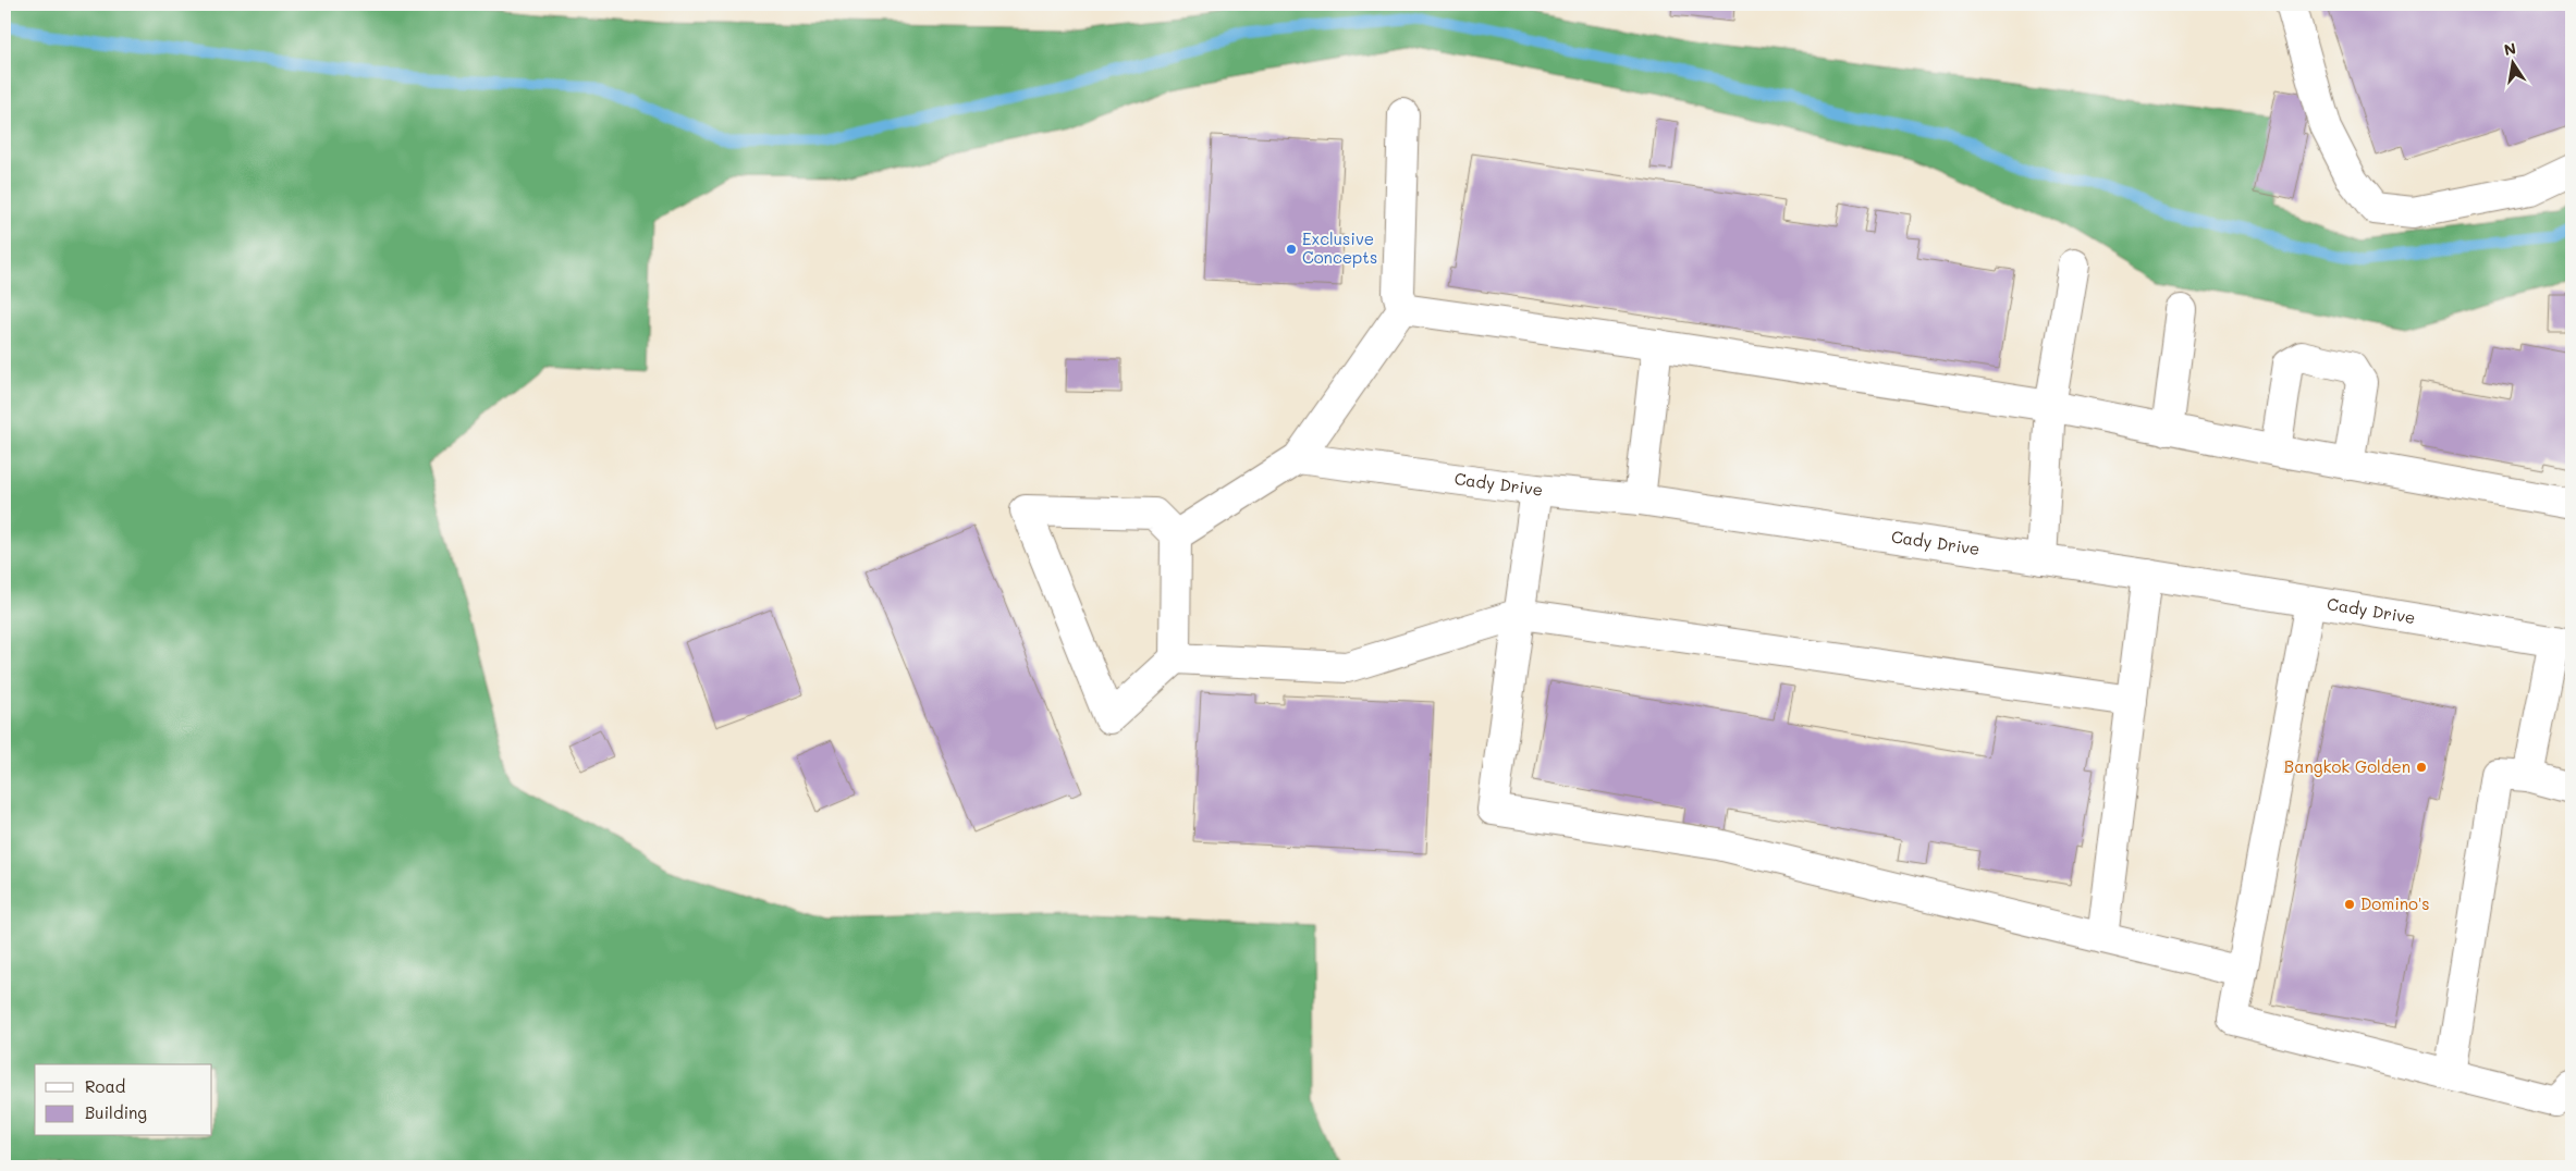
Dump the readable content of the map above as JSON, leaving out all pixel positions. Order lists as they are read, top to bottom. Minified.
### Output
{"streets":{"street":["Cady Drive"]},"places":["Exclusive Concepts","Bangkok Golden","Domino's"],"legend":["Road","Building"],"north":"top"}
